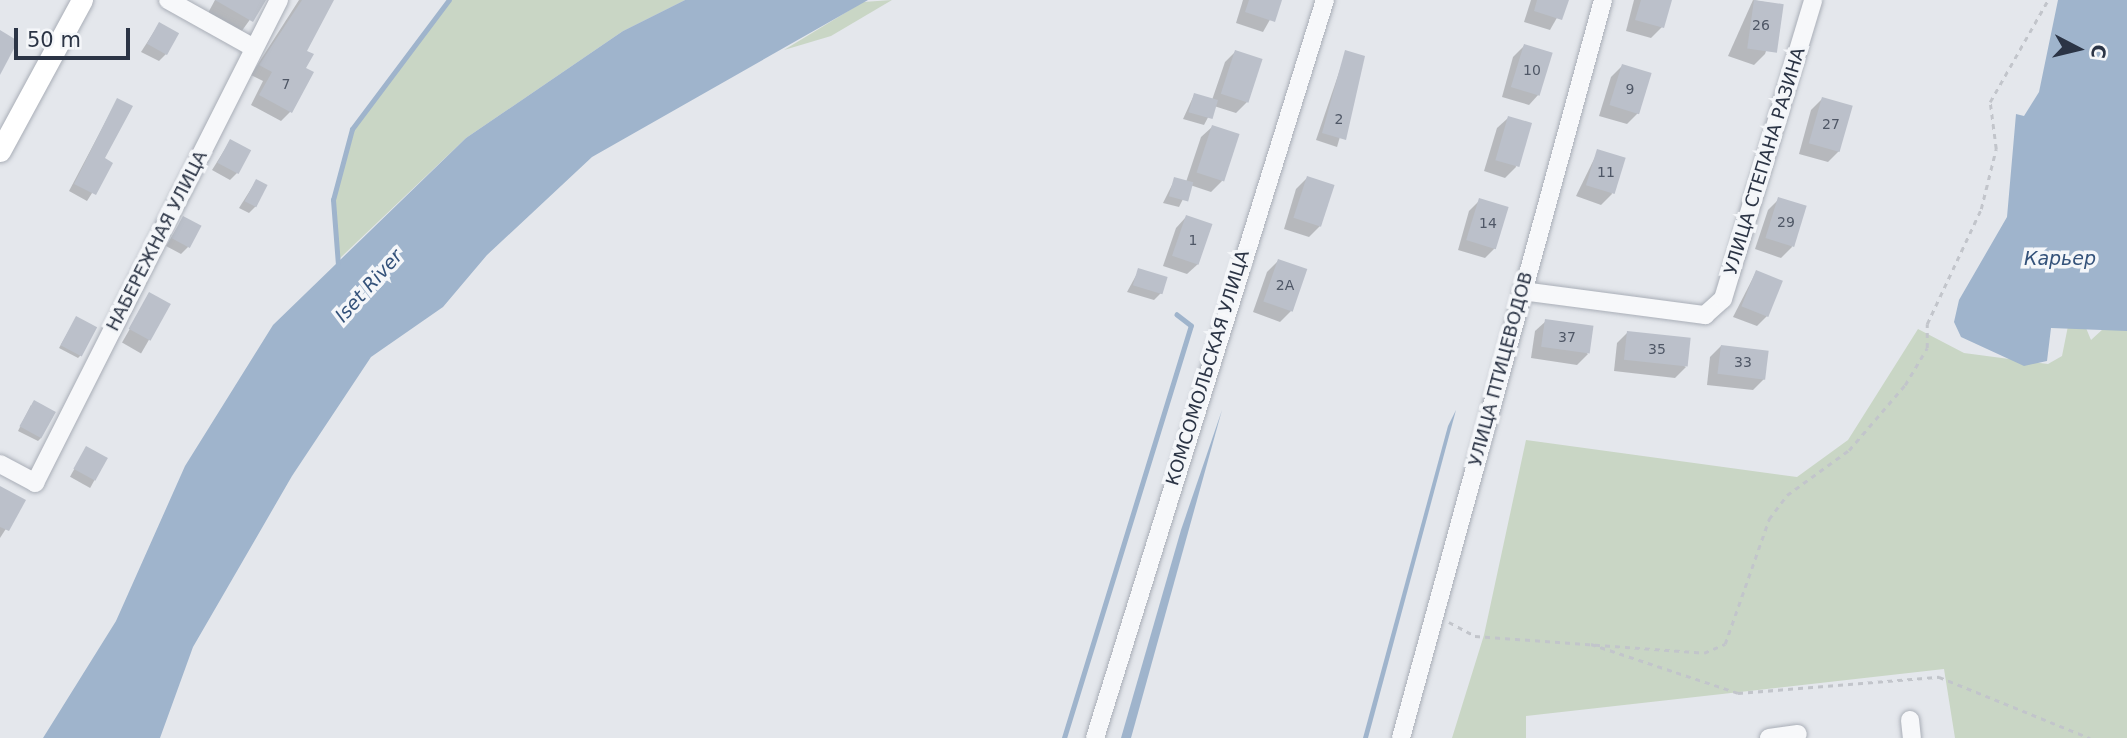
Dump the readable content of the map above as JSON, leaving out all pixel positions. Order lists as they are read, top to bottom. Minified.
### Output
{"streets":{"street":["УЛИЦА СТЕПАНА РАЗИНА","НАБЕРЕЖНАЯ УЛИЦА","КОМСОМОЛЬСКАЯ УЛИЦА","УЛИЦА ПТИЦЕВОДОВ"]},"crossings":[["УЛИЦА СТЕПАНА РАЗИНА","УЛИЦА ПТИЦЕВОДОВ"]],"water":["Карьер","Iset River"],"house_numbers":["26","10","7","9","2","27","11","29","14","1","2А","37","35","33"],"scale_bar":"50 m","north":"right"}
